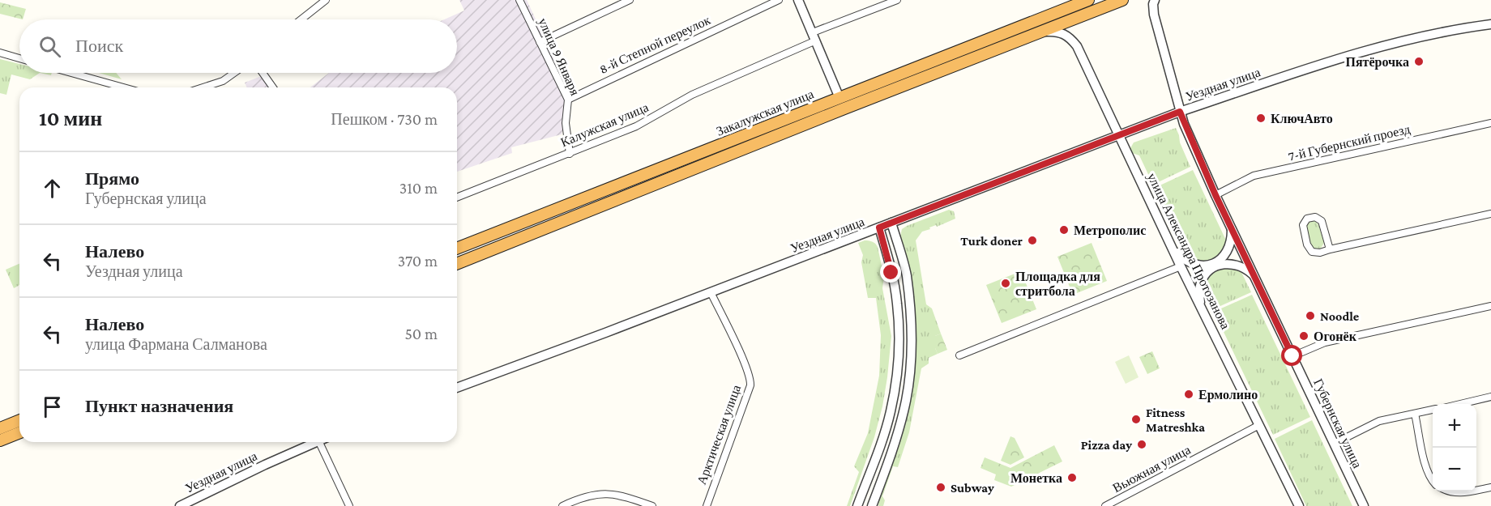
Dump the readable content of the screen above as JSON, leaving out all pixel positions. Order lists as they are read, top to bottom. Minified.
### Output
{"streets":{"highway":["Закалужская улица"],"street":["8-й Степной переулок","улица 9 Января","Уездная улица","Калужская улица","7-й Губернский проезд","улица Александра Протозанова","Губернская улица","Арктическая улица","Вьюжная улица"]},"crossings":[["8-й Степной переулок","улица 9 Января"],["улица 9 Января","Калужская улица"],["Уездная улица","улица Александра Протозанова"],["Уездная улица","Губернская улица"],["Уездная улица","Арктическая улица"],["7-й Губернский проезд","Губернская улица"],["улица Александра Протозанова","Вьюжная улица"]],"places":["Пятёрочка","КлючАвто","Метрополис","Turk doner","Площадка для стритбола","Noodle","Огонёк","Ермолино","Fitness Matreshka","Pizza day","Монетка","Subway"],"page":{"search":"Поиск","heading":["10 мин","Пешком · 730 m"],"list":[["Прямо","Губернская улица","310 m"],["Налево","Уездная улица","370 m"],["Налево","улица Фармана Салманова","50 m"],"Пункт назначения"],"map_buttons":["+","−"]}}
